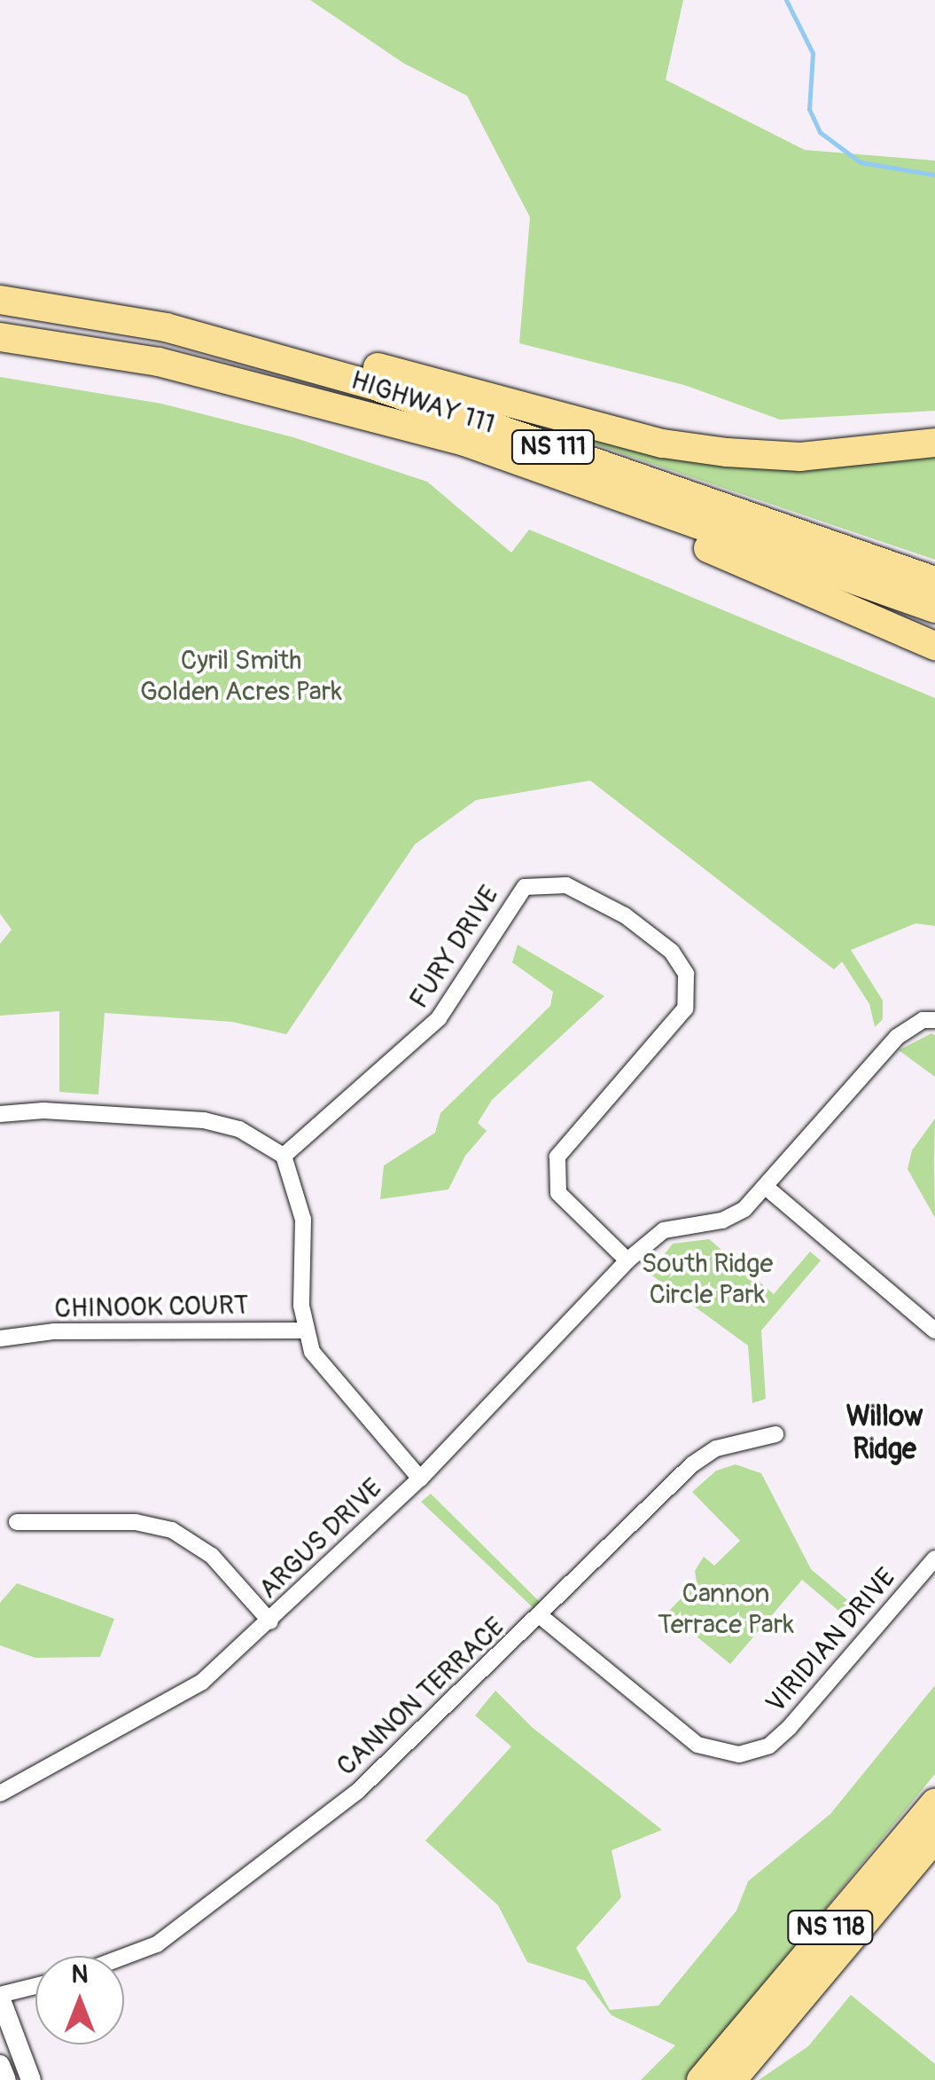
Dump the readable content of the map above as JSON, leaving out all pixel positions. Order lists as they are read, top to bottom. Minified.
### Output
{"streets":{"highway":["HIGHWAY 111","NS 111","NS 118"],"street":["FURY DRIVE","CHINOOK COURT","ARGUS DRIVE","VIRIDIAN DRIVE","CANNON TERRACE"]},"crossings":[["FURY DRIVE","ARGUS DRIVE"],["VIRIDIAN DRIVE","CANNON TERRACE"]],"districts":["Willow Ridge"],"parks":["Cyril Smith Golden Acres Park","South Ridge Circle Park","Cannon Terrace Park"],"north":"top"}
